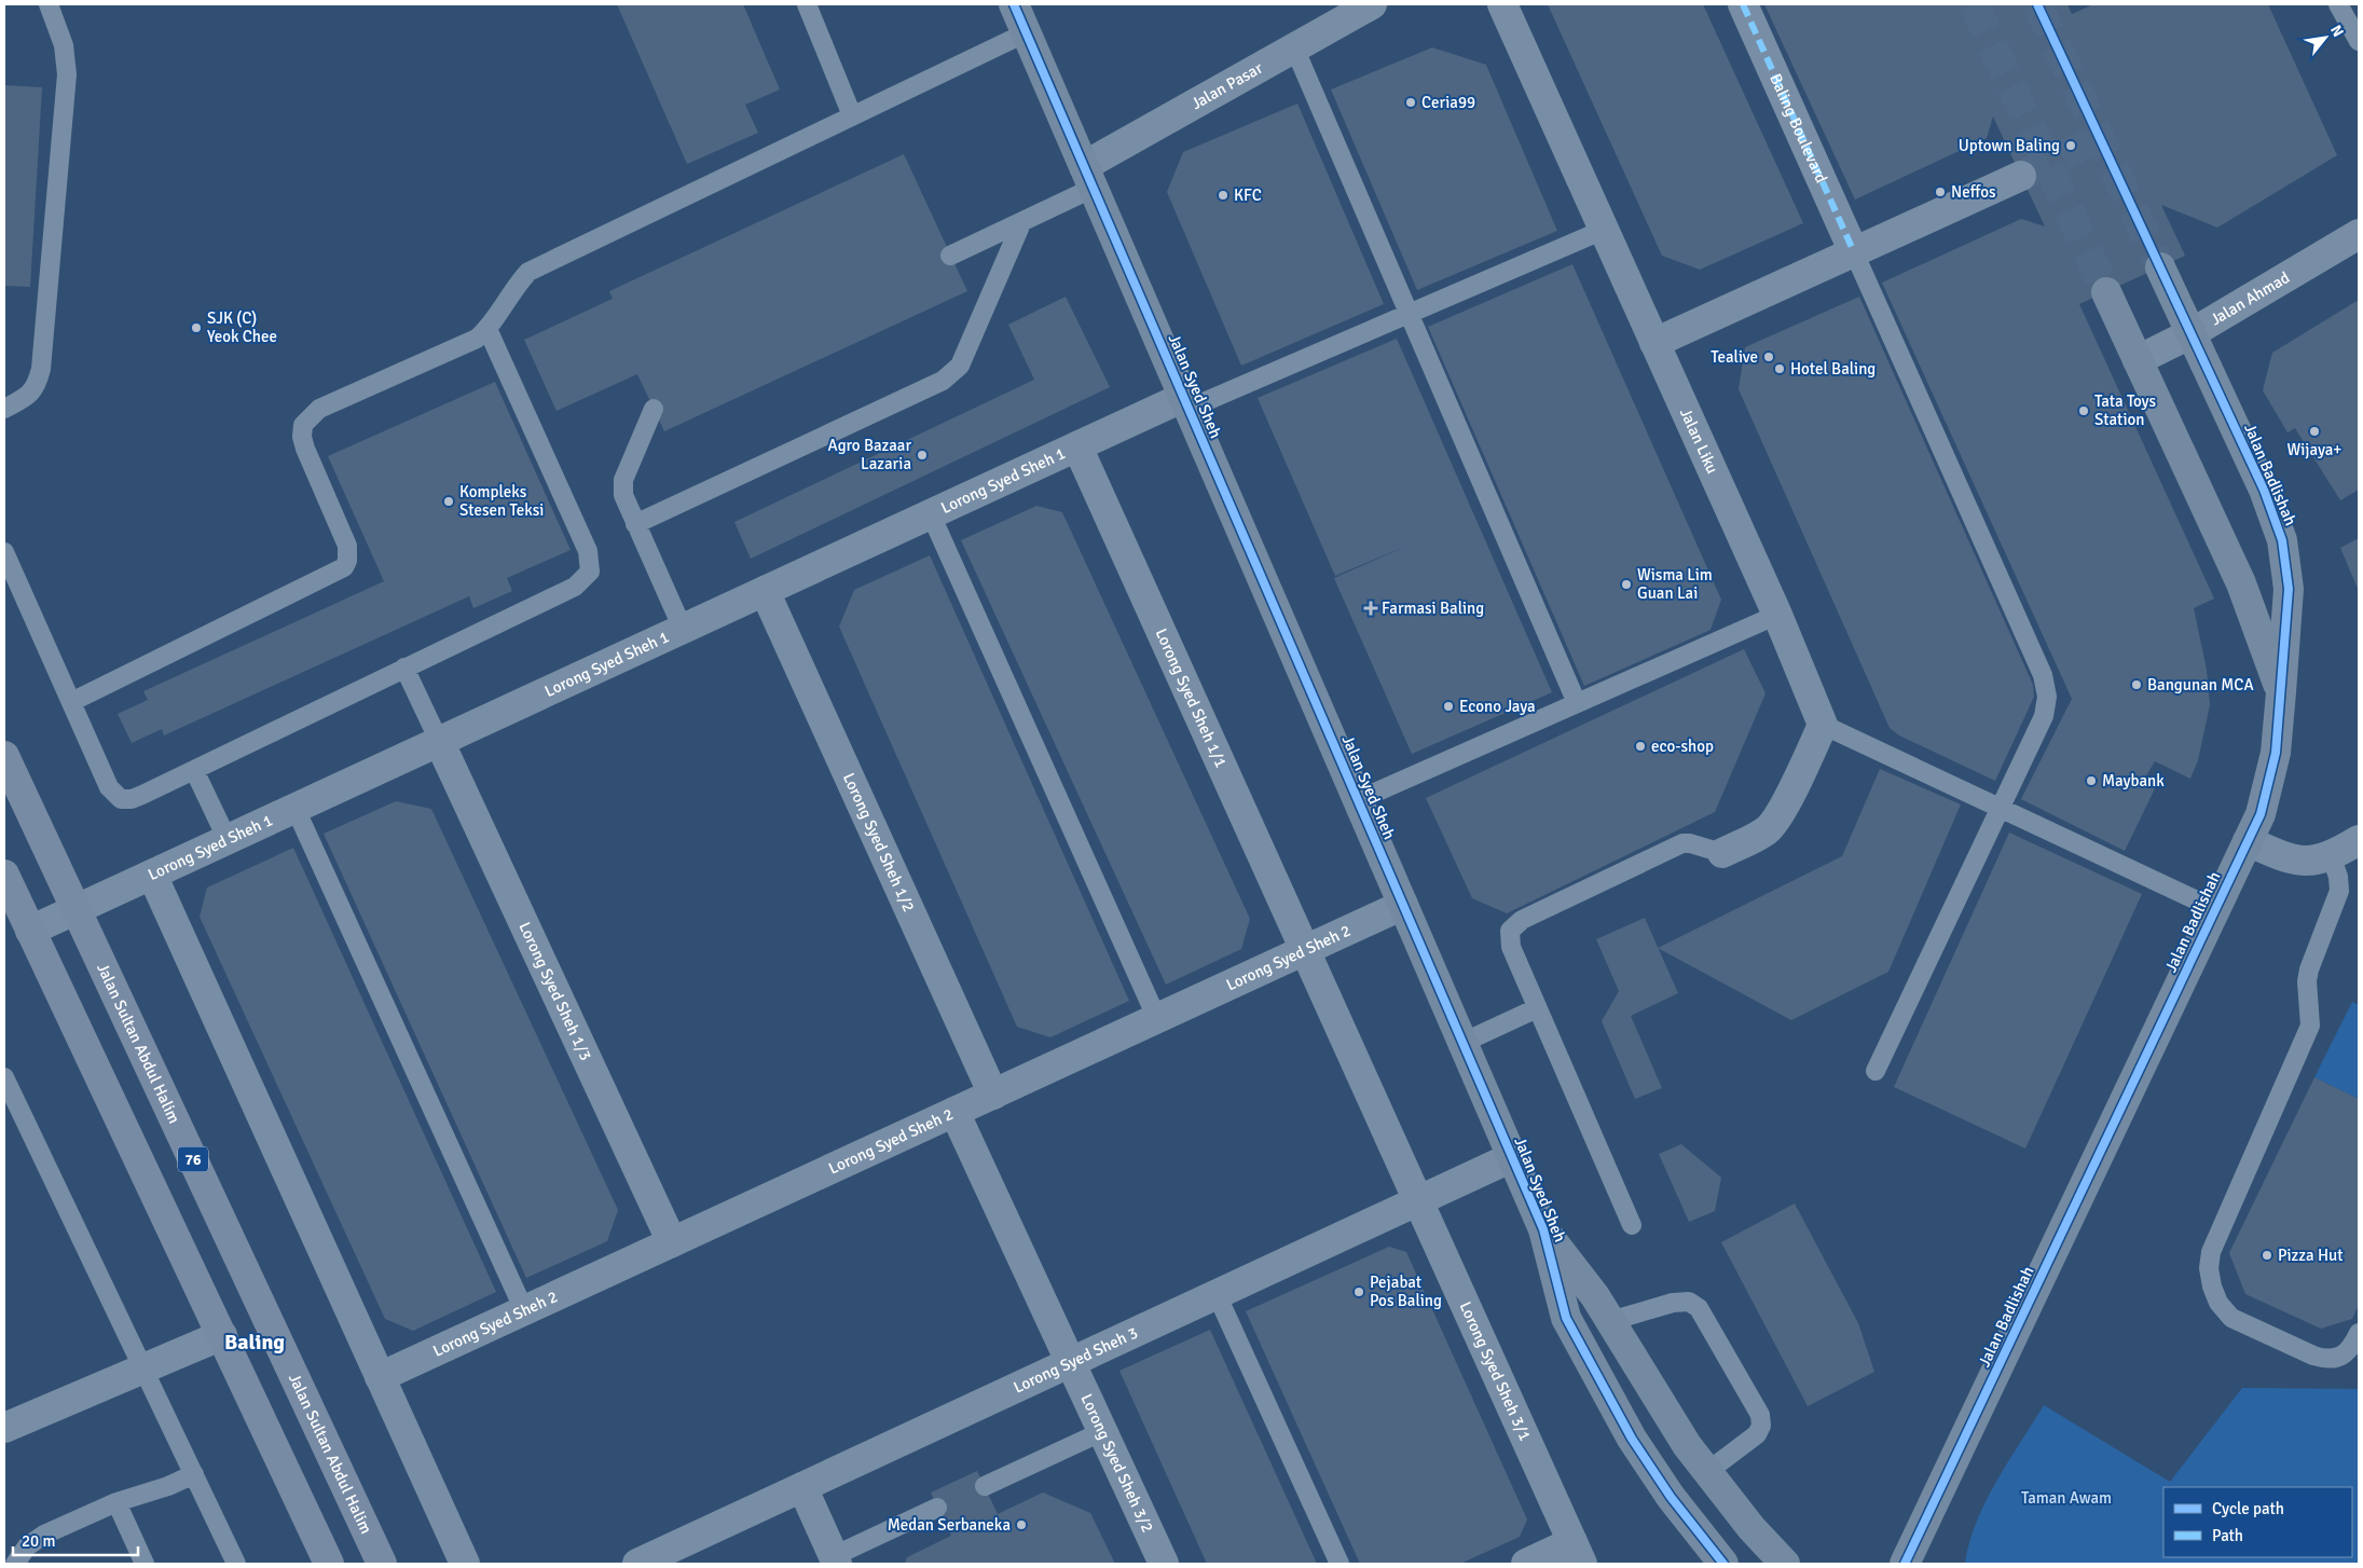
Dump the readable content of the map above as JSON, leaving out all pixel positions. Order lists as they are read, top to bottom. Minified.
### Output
{"streets":{"main road":["Jalan Sultan Abdul Halim","76"],"street":["Jalan Pasar","Baling Boulevard","Jalan Ahmad","Jalan Syed Sheh","Jalan Liku","Jalan Badlishah","Lorong Syed Sheh 1","Lorong Syed Sheh 1/1","Lorong Syed Sheh 1/2","Lorong Syed Sheh 2","Lorong Syed Sheh 1/3","Lorong Syed Sheh 3","Lorong Syed Sheh 3/1","Lorong Syed Sheh 3/2"]},"crossings":[["Jalan Pasar","Jalan Syed Sheh"],["Jalan Ahmad","Jalan Badlishah"],["Jalan Syed Sheh","Lorong Syed Sheh 1"],["Jalan Syed Sheh","Lorong Syed Sheh 2"],["Jalan Syed Sheh","Lorong Syed Sheh 3"],["Lorong Syed Sheh 1","Lorong Syed Sheh 1/1"],["Lorong Syed Sheh 1","Lorong Syed Sheh 1/2"],["Lorong Syed Sheh 1","Lorong Syed Sheh 1/3"],["Lorong Syed Sheh 1","Jalan Sultan Abdul Halim"],["Lorong Syed Sheh 1/1","Lorong Syed Sheh 2"],["Lorong Syed Sheh 1/1","Lorong Syed Sheh 3"],["Lorong Syed Sheh 1/1","Lorong Syed Sheh 3/1"],["Lorong Syed Sheh 1/2","Lorong Syed Sheh 2"],["Lorong Syed Sheh 2","Lorong Syed Sheh 1/3"],["Lorong Syed Sheh 2","Lorong Syed Sheh 3/2"],["Lorong Syed Sheh 3","Lorong Syed Sheh 3/1"],["Lorong Syed Sheh 3","Lorong Syed Sheh 3/2"]],"districts":["Baling"],"parks":["Taman Awam"],"places":{"other":["Ceria99","Uptown Baling","Neffos","KFC","SJK (C) Yeok Chee","Tealive","Hotel Baling","Tata Toys Station","Wijaya+","Agro Bazaar Lazaria","Kompleks Stesen Teksi","Wisma Lim Guan Lai","Bangunan MCA","Econo Jaya","eco-shop","Maybank","Pizza Hut","Pejabat Pos Baling","Medan Serbaneka"],"health":["Farmasi Baling"]},"legend":["Cycle path","Path"],"scale_bar":"20 m","north":"top right"}
